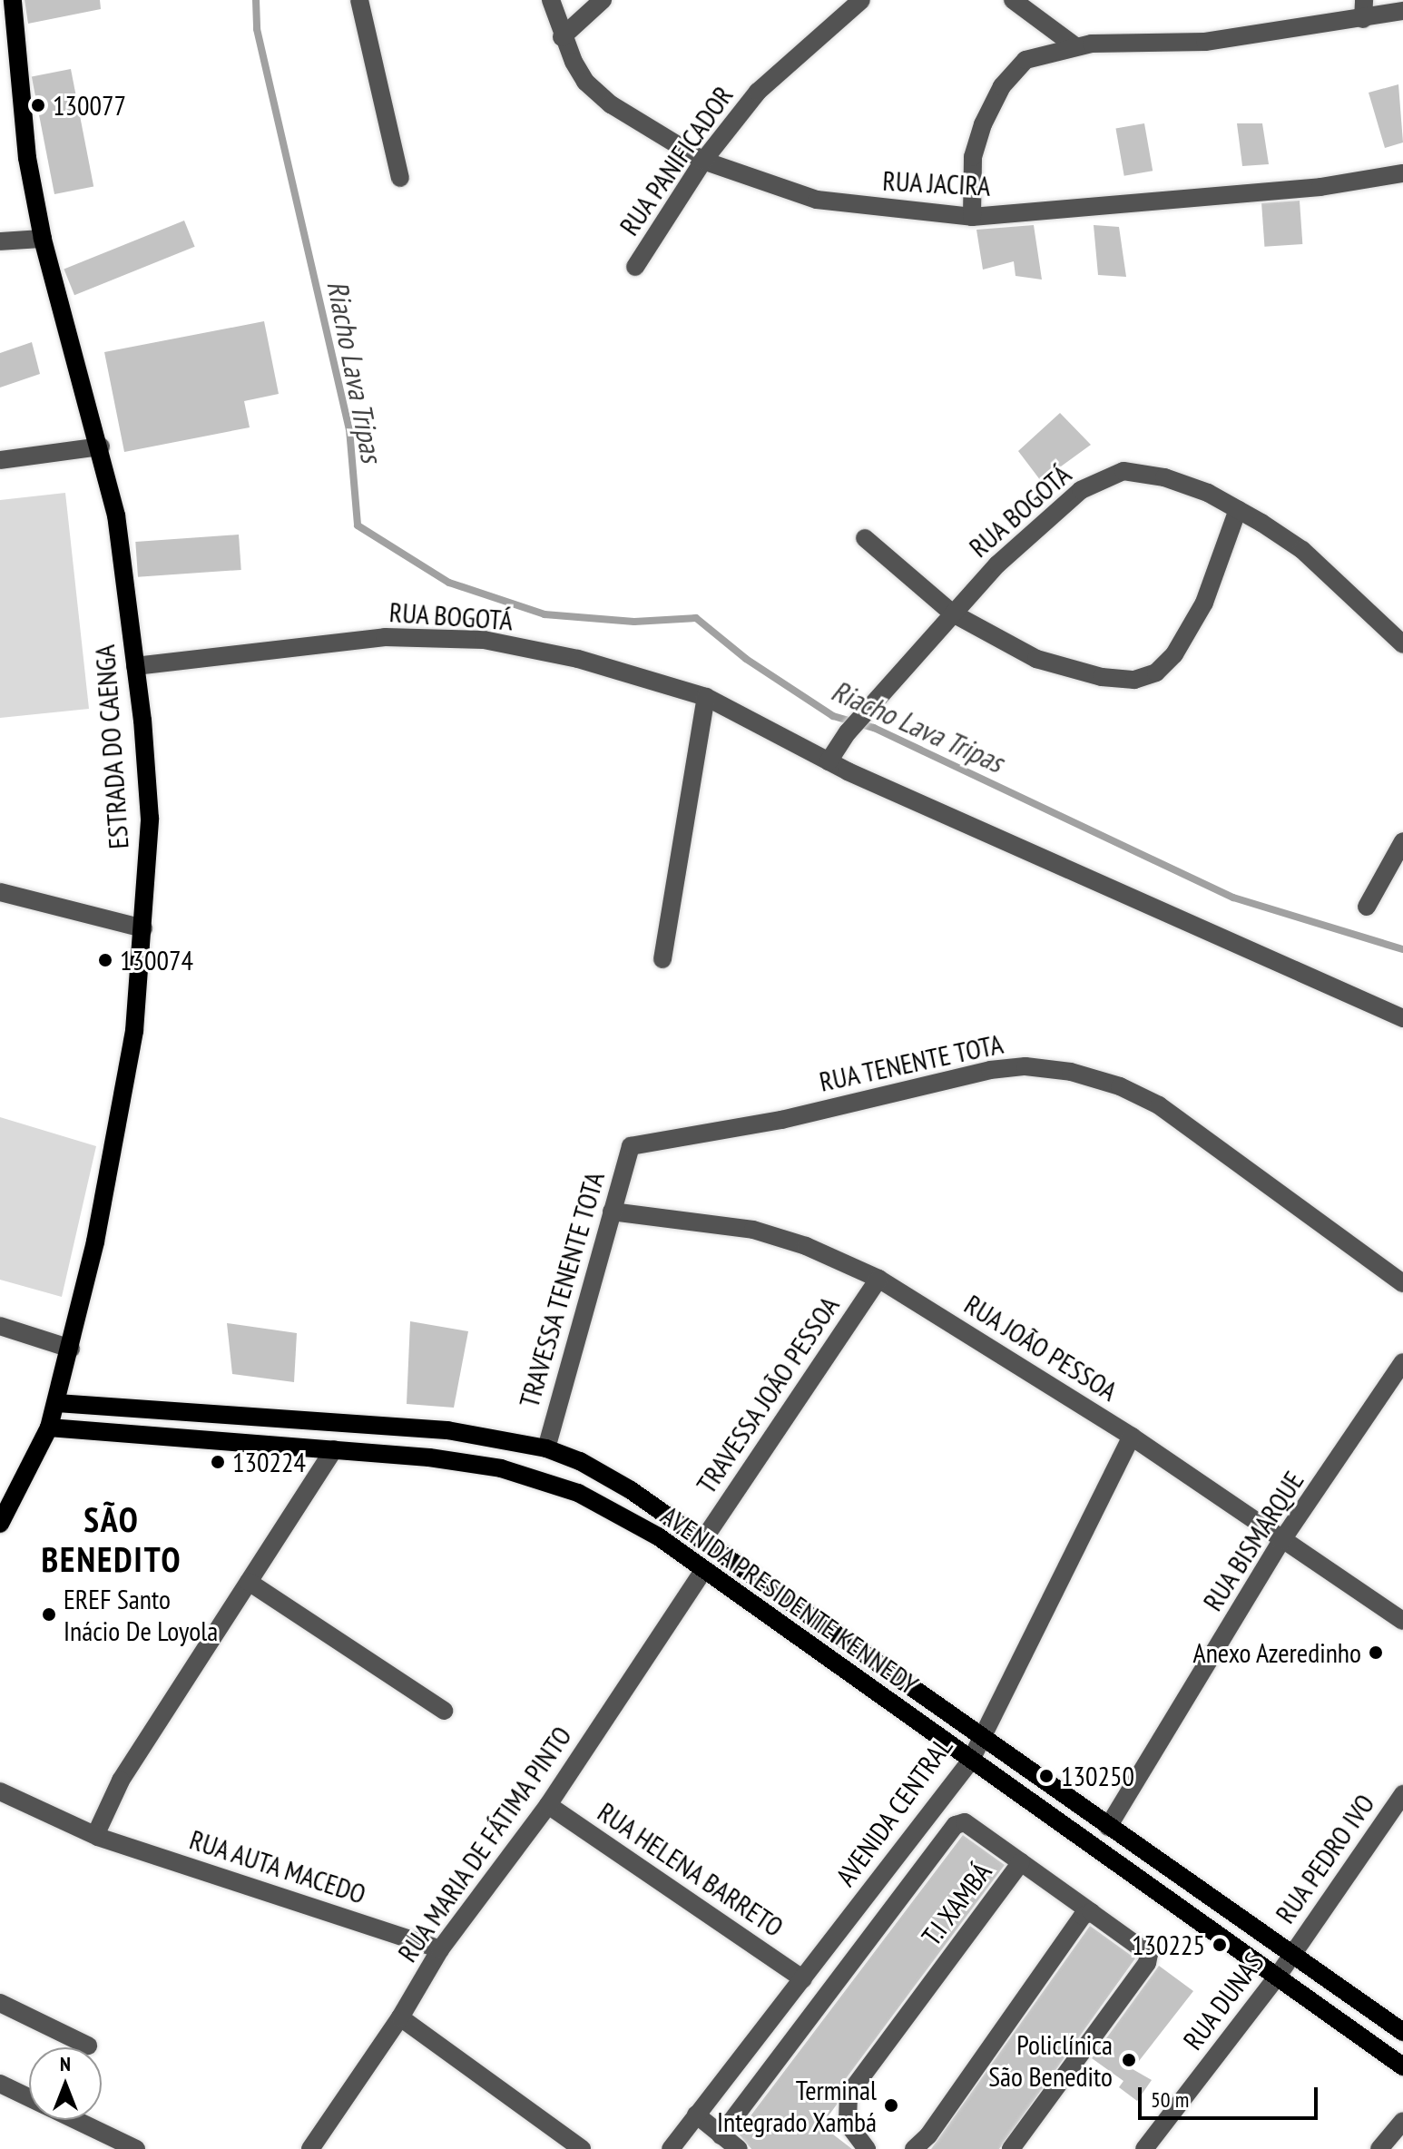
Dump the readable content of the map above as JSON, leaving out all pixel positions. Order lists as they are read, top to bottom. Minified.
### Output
{"streets":{"main road":["ESTRADA DO CAENGA","AVENIDA PRESIDENTE KENNEDY"],"street":["RUA PANIFICADOR","RUA JACIRA","RUA BOGOTÁ","RUA TENENTE TOTA","TRAVESSA TENENTE TOTA","RUA JOÃO PESSOA","TRAVESSA JOÃO PESSOA","RUA BISMARQUE","AVENIDA CENTRAL","RUA MARIA DE FÁTIMA PINTO","RUA PEDRO IVO","RUA AUTA MACEDO","RUA HELENA BARRETO","T.I XAMBÁ","RUA DUNAS"]},"crossings":[["RUA PANIFICADOR","RUA JACIRA"],["RUA BOGOTÁ","ESTRADA DO CAENGA"],["ESTRADA DO CAENGA","AVENIDA PRESIDENTE KENNEDY"],["RUA TENENTE TOTA","TRAVESSA TENENTE TOTA"],["TRAVESSA TENENTE TOTA","RUA JOÃO PESSOA"],["TRAVESSA TENENTE TOTA","AVENIDA PRESIDENTE KENNEDY"],["RUA JOÃO PESSOA","TRAVESSA JOÃO PESSOA"],["RUA JOÃO PESSOA","RUA BISMARQUE"],["RUA JOÃO PESSOA","AVENIDA CENTRAL"],["TRAVESSA JOÃO PESSOA","AVENIDA PRESIDENTE KENNEDY"],["RUA BISMARQUE","AVENIDA PRESIDENTE KENNEDY"],["AVENIDA PRESIDENTE KENNEDY","AVENIDA CENTRAL"],["AVENIDA PRESIDENTE KENNEDY","RUA MARIA DE FÁTIMA PINTO"],["AVENIDA PRESIDENTE KENNEDY","RUA PEDRO IVO"],["AVENIDA PRESIDENTE KENNEDY","RUA DUNAS"],["AVENIDA CENTRAL","RUA HELENA BARRETO"],["RUA MARIA DE FÁTIMA PINTO","RUA AUTA MACEDO"],["RUA MARIA DE FÁTIMA PINTO","RUA HELENA BARRETO"],["RUA PEDRO IVO","RUA DUNAS"]],"districts":["SÃO BENEDITO"],"water":["Riacho Lava Tripas"],"places":["130077","130074","130224","EREF Santo Inácio De Loyola","Anexo Azeredinho","130250","130225","Policlínica São Benedito","Terminal Integrado Xambá"],"scale_bar":"50 m","north":"top"}
